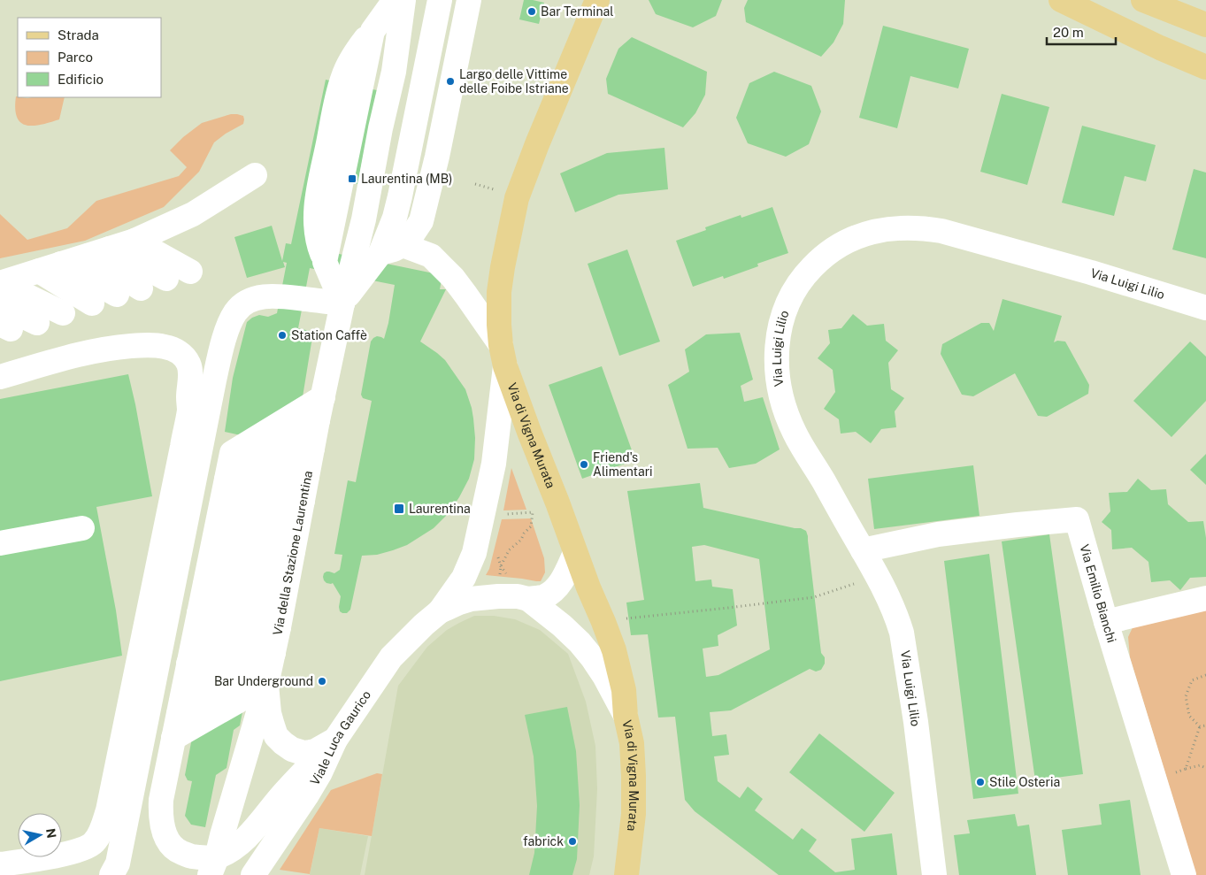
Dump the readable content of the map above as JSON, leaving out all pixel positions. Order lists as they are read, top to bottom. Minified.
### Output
{"streets":{"main road":["Via di Vigna Murata"],"street":["Via Luigi Lilio","Via della Stazione Laurentina","Via Emilio Bianchi","Viale Luca Gaurico"]},"crossings":[["Via Luigi Lilio","Via Emilio Bianchi"],["Via di Vigna Murata","Viale Luca Gaurico"],["Via della Stazione Laurentina","Viale Luca Gaurico"]],"places":{"other":["Bar Terminal","Largo delle Vittime delle Foibe Istriane","Station Caffè","Friend's Alimentari","Bar Underground","Stile Osteria","fabrick"],"transit":["Laurentina (MB)","Laurentina"]},"legend":["Strada","Parco","Edificio"],"scale_bar":"20 m","north":"right"}
